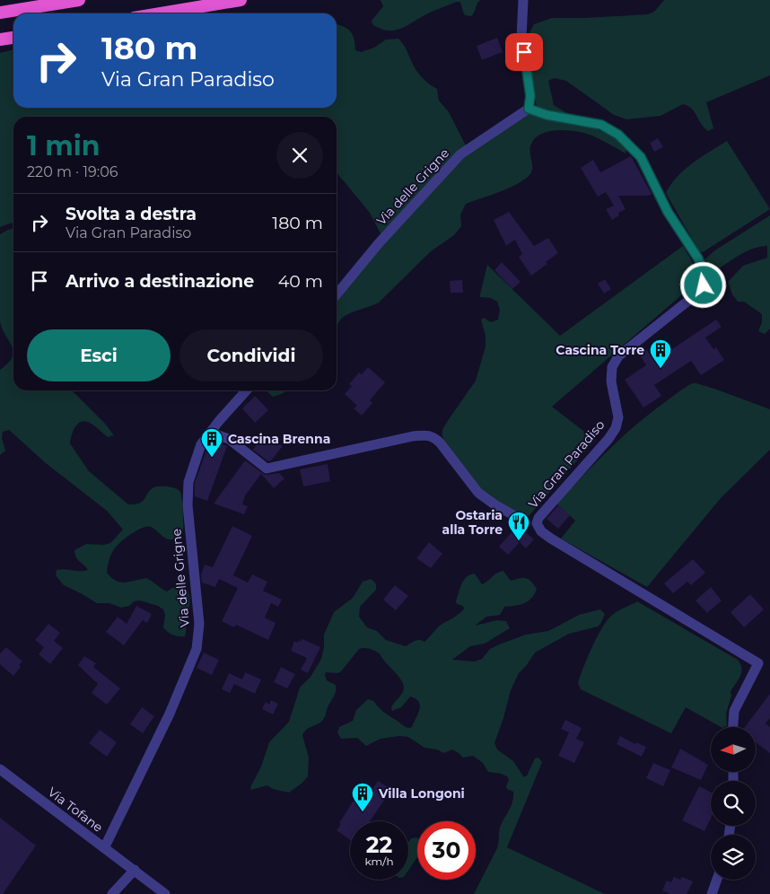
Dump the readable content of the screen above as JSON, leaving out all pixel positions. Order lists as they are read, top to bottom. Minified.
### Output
{"streets":{"street":["Via delle Grigne","Via Gran Paradiso","Via Tofane"]},"crossings":[["Via delle Grigne","Via Gran Paradiso"],["Via delle Grigne","Via Tofane"]],"places":{"building":["Cascina Torre","Cascina Brenna","Villa Longoni"],"restaurant":["Ostaria alla Torre"]},"north":"left","page":{"turn":["180 m","Via Gran Paradiso"],"heading":["1 min","220 m · 19:06"],"list":[{"name":"Svolta a destra","note":"Via Gran Paradiso","value":"180 m"},{"name":"Arrivo a destinazione","value":"40 m"}],"buttons":["Esci","Condividi"],"speed":"22 km/h","limit":"30"}}
